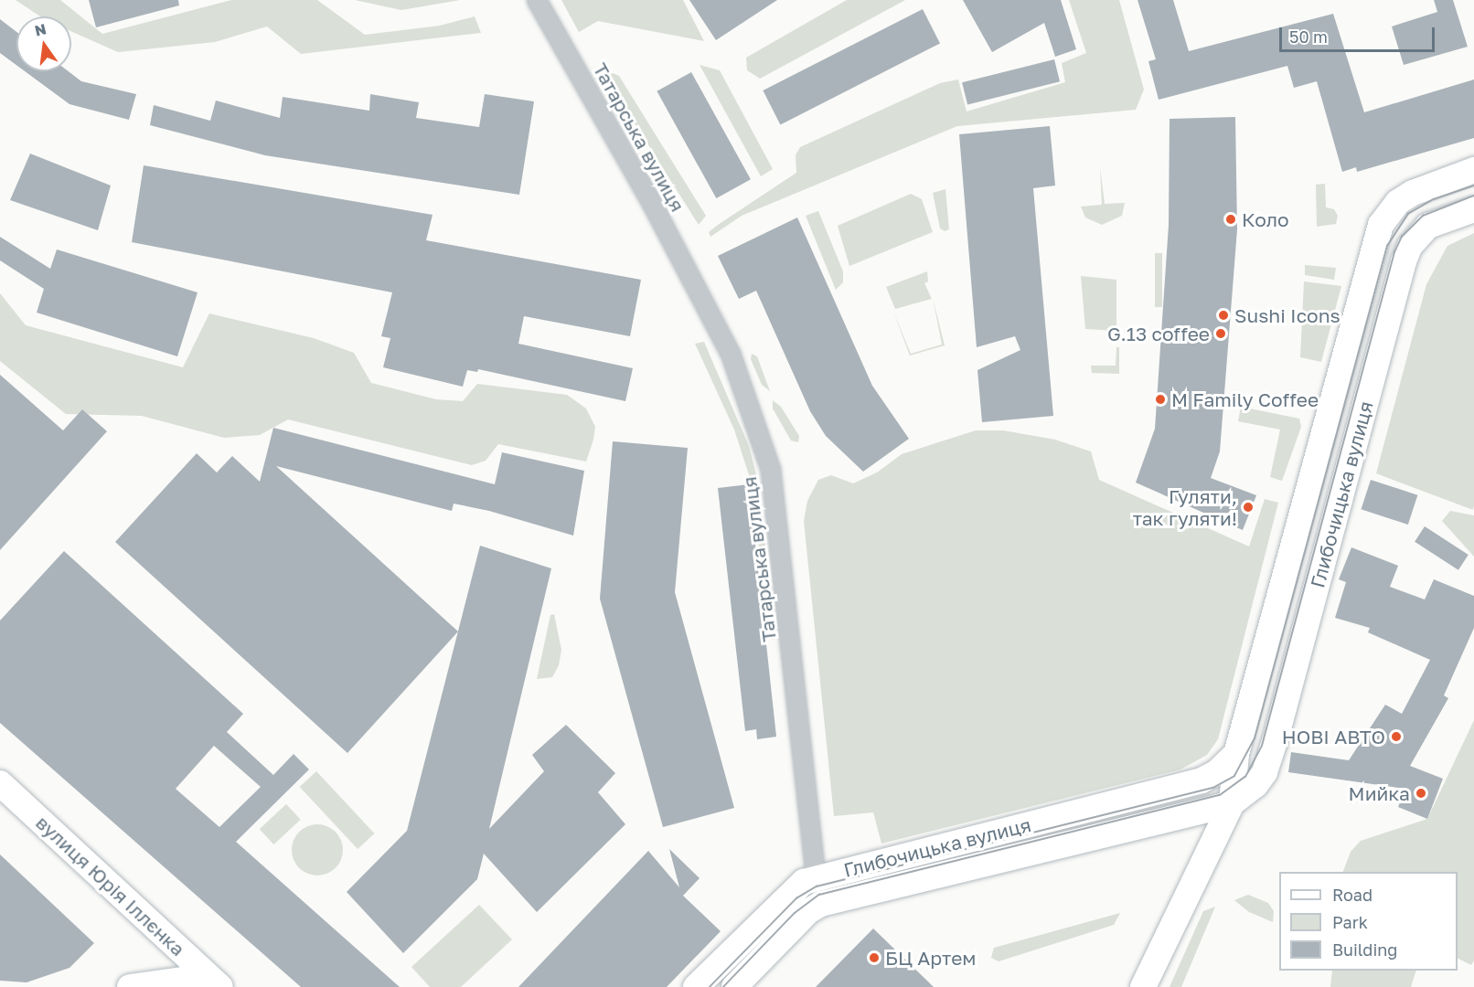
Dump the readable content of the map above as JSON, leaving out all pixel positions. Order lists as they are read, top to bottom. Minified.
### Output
{"streets":{"main road":["Глибочицька вулиця","вулиця Юрія Іллєнка"],"street":["Татарська вулиця"]},"crossings":[["Татарська вулиця","Глибочицька вулиця"]],"places":["Коло","Sushi Icons","G.13 coffee","M Family Coffee","Гуляти, так гуляти!","HОBI ABTO","Мийка","БЦ Артем"],"legend":["Road","Park","Building"],"scale_bar":"50 m","north":"top"}
